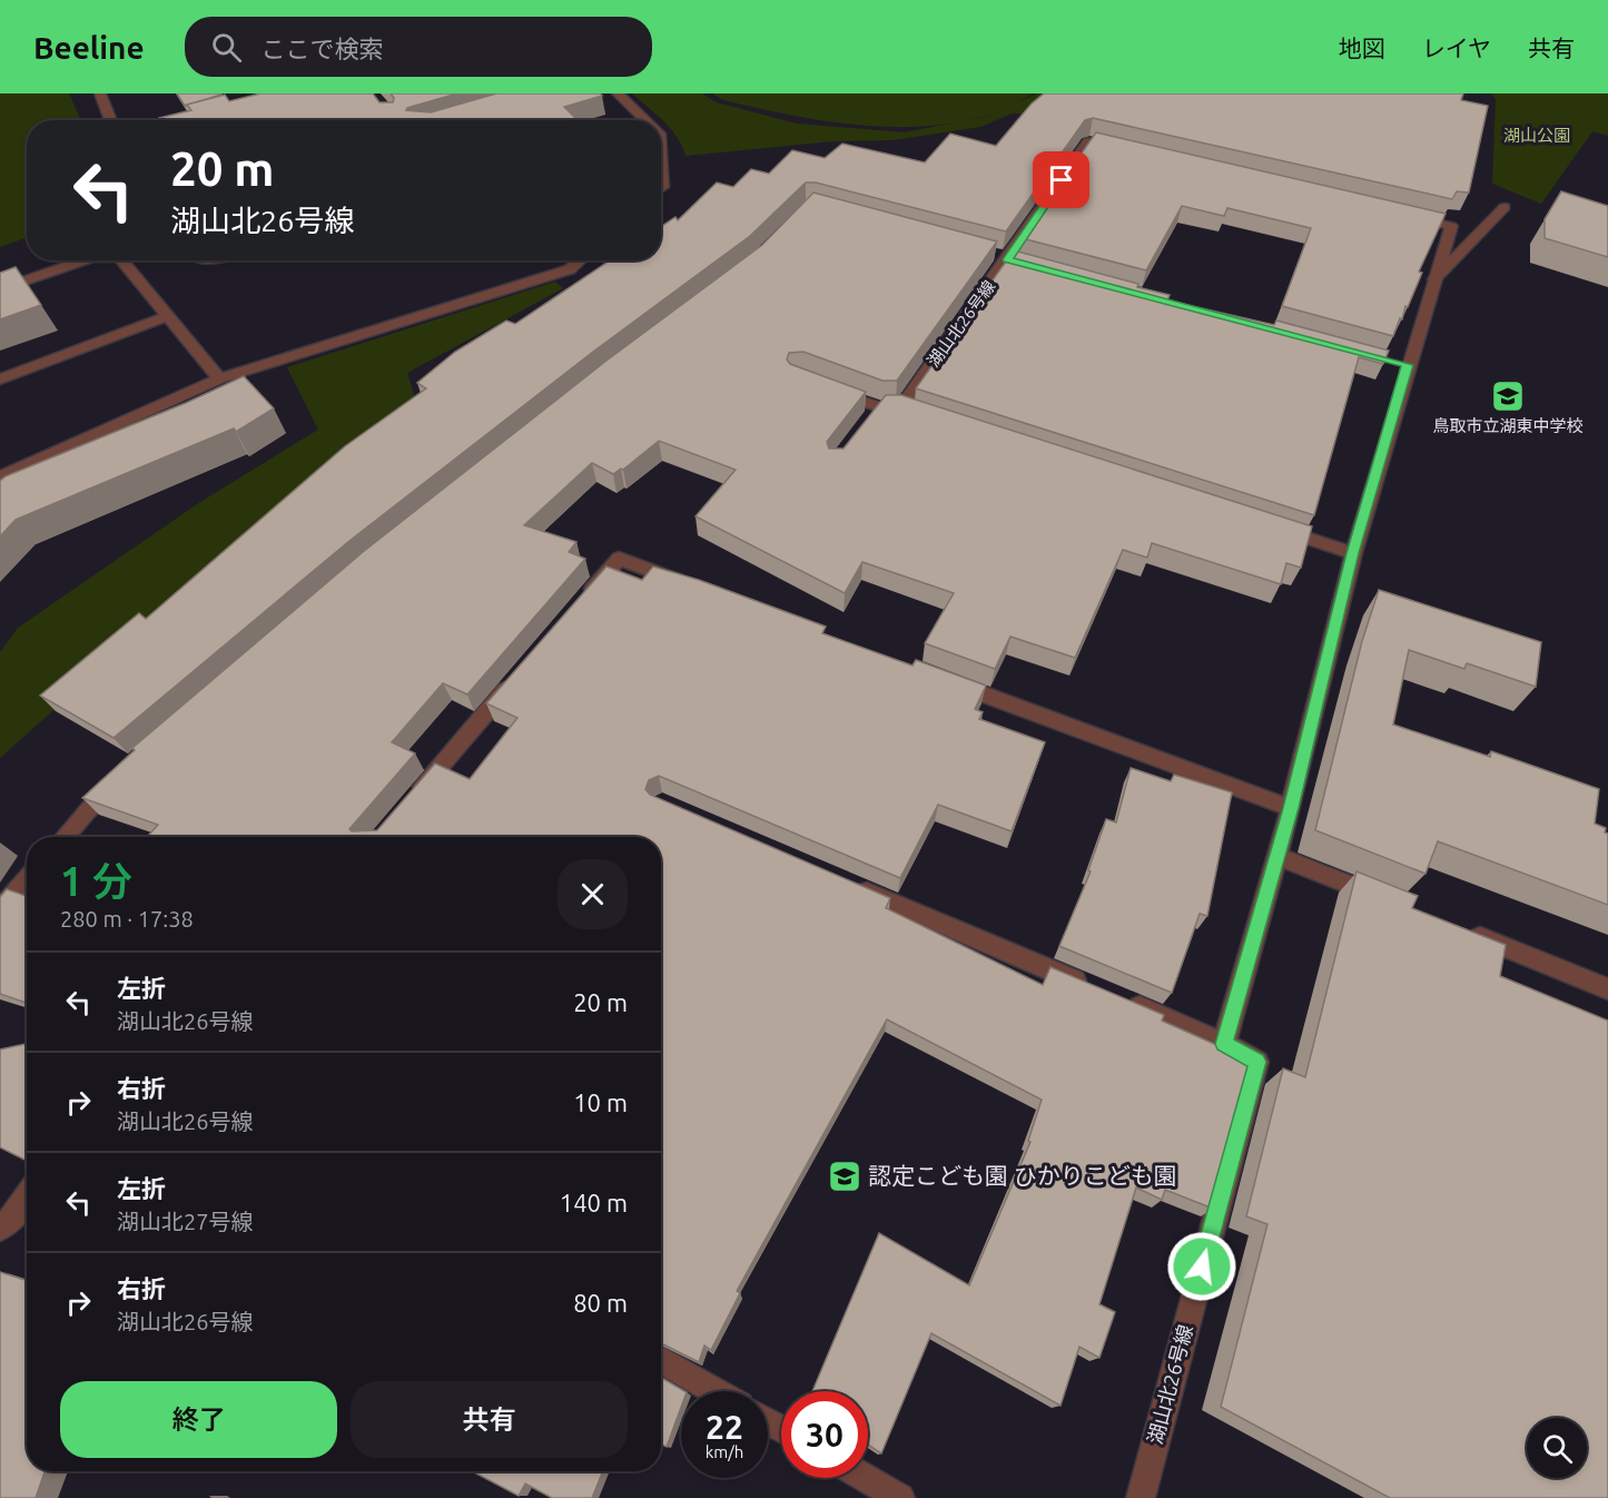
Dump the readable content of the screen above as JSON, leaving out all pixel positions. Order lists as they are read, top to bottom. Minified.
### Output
{"streets":{"street":["湖山北26号線"]},"parks":["湖山公園"],"places":{"school or university":["鳥取市立湖東中学校","認定こども園 ひかりこども園"]},"page":{"header":"Beeline","search":"ここで検索","nav":["地図","レイヤ","共有"],"turn":["20 m","湖山北26号線"],"heading":["1 分","280 m · 17:38"],"list":[{"name":"左折","note":"湖山北26号線","value":"20 m"},{"name":"右折","note":"湖山北26号線","value":"10 m"},{"name":"左折","note":"湖山北27号線","value":"140 m"},{"name":"右折","note":"湖山北26号線","value":"80 m"}],"buttons":["終了","共有"],"speed":"22 km/h","limit":"30"}}
